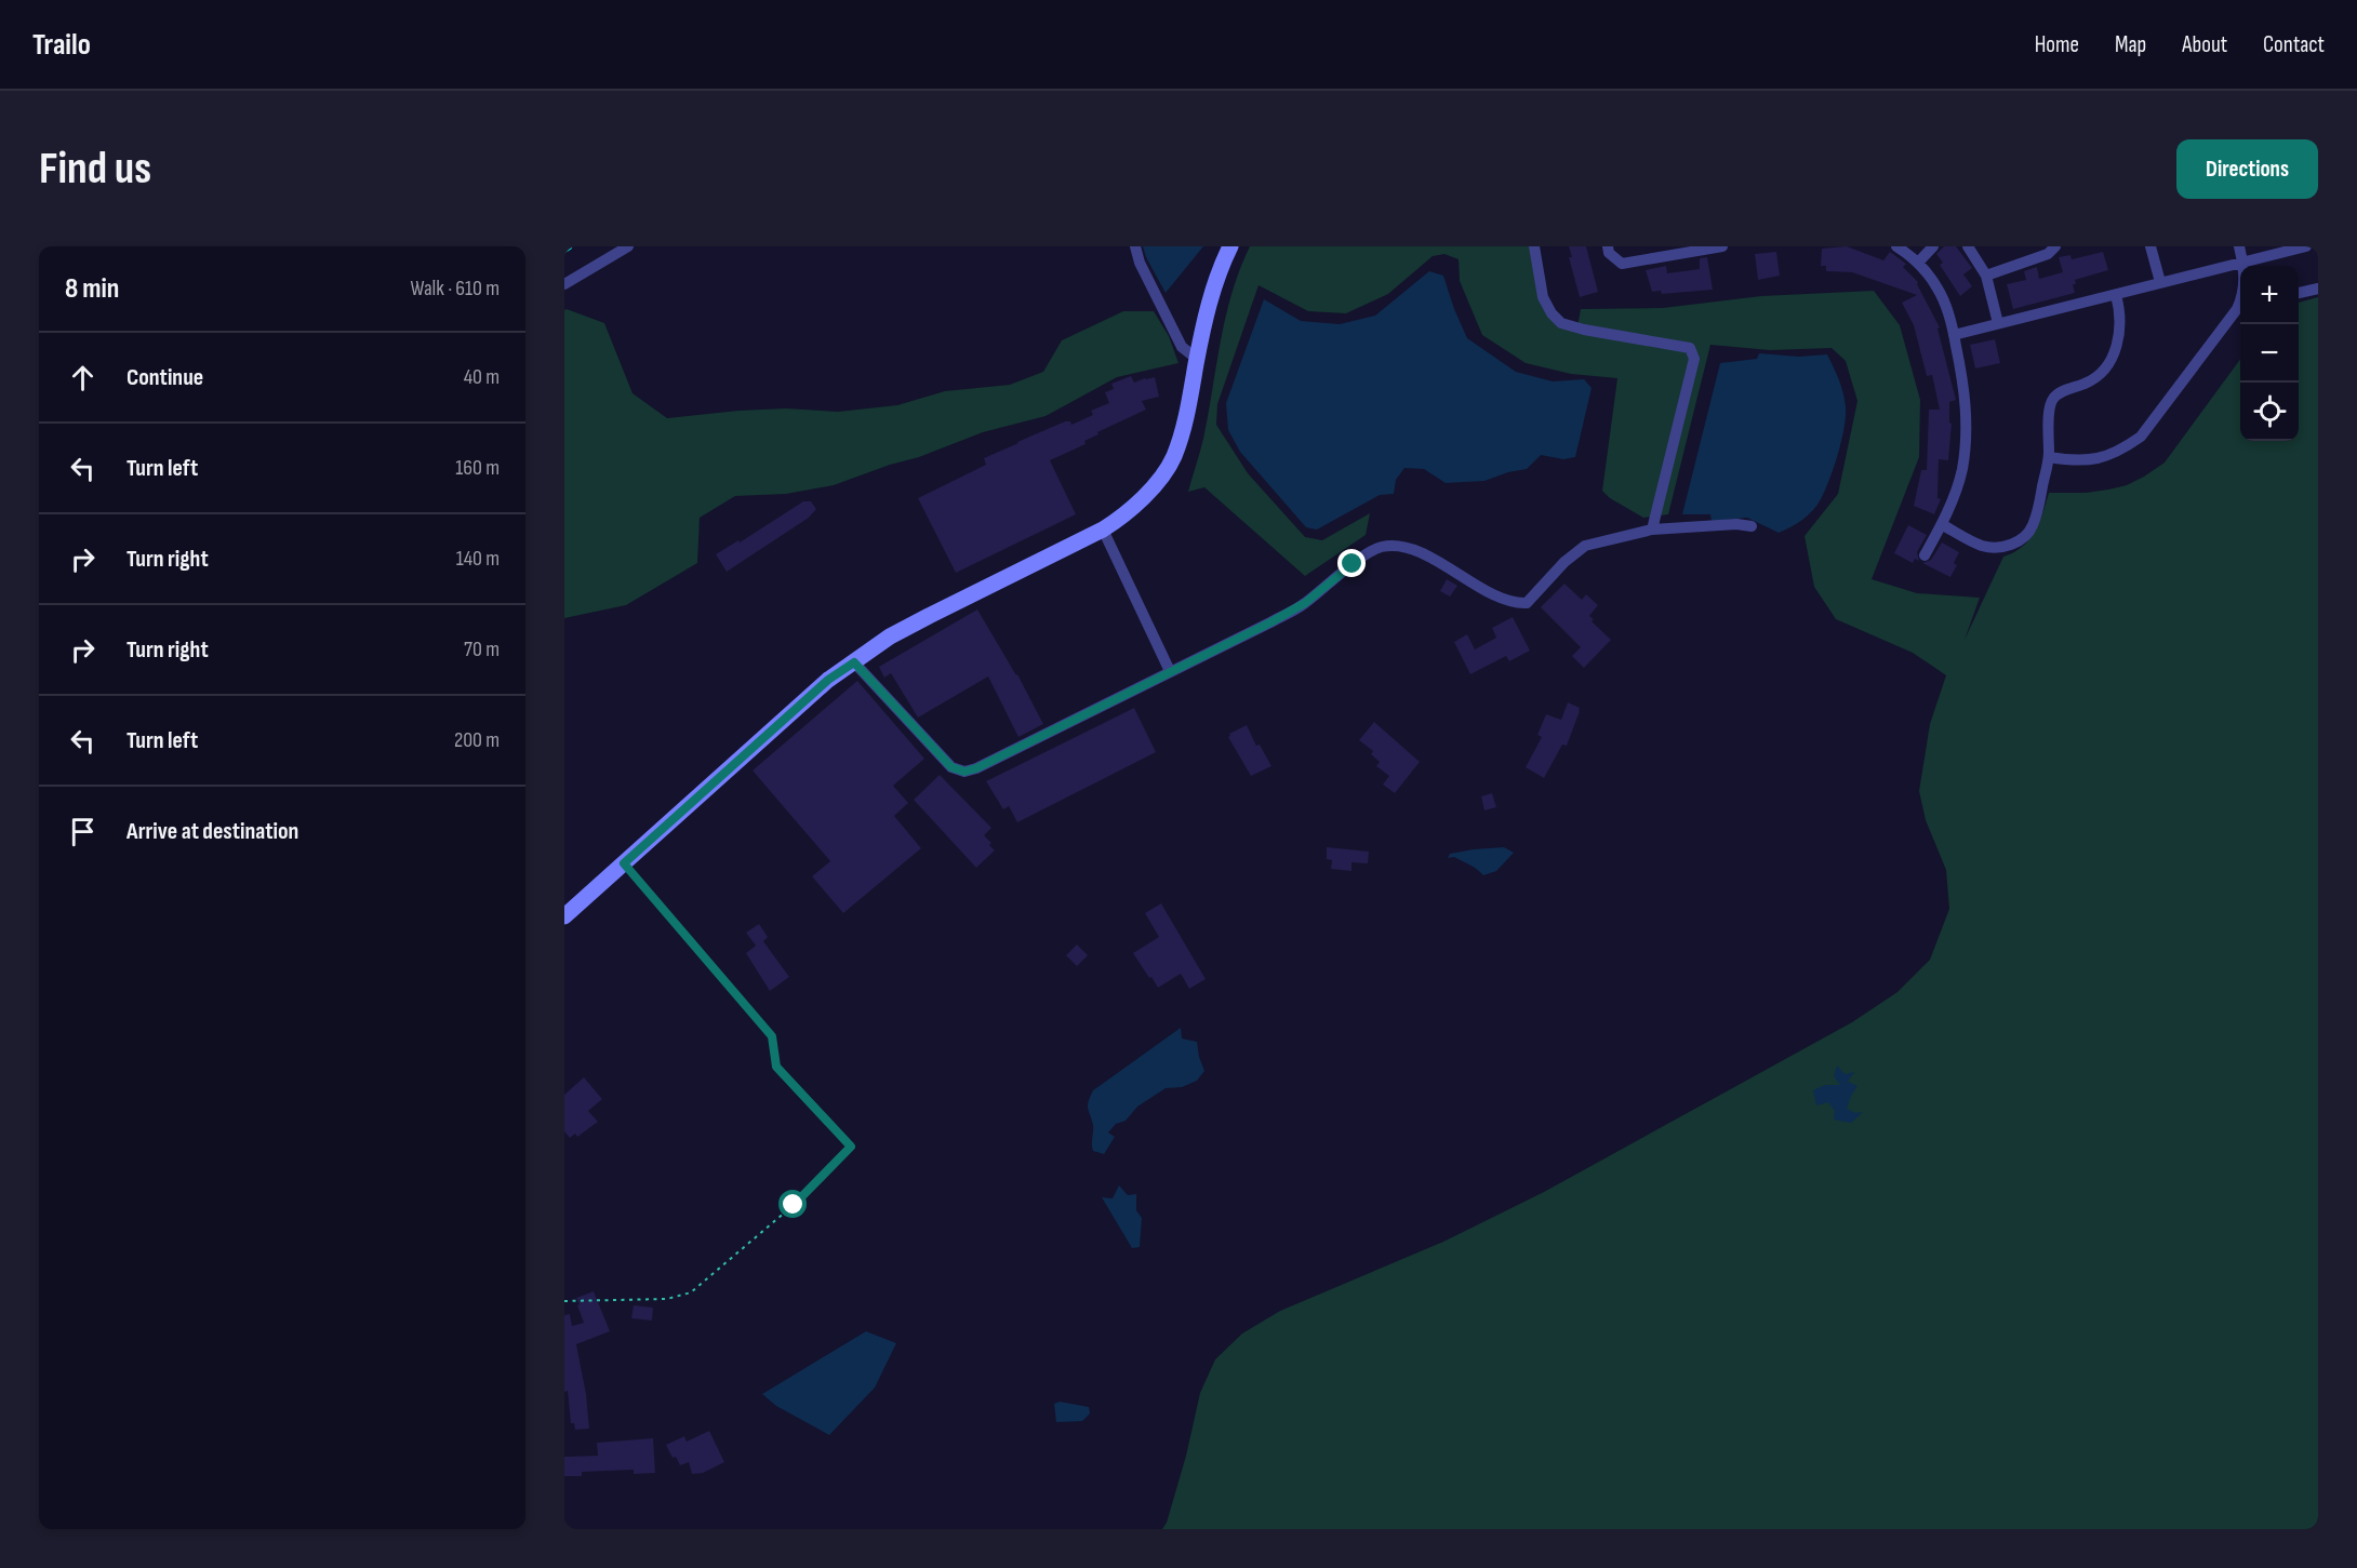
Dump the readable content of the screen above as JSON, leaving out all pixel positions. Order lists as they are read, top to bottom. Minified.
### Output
{"page":{"header":"Trailo","nav":["Home","Map","About","Contact"],"buttons":"Directions","title":"Find us","heading":["8 min","Walk · 610 m"],"map_buttons":["+","−"],"list":[["Continue","40 m"],["Turn left","160 m"],["Turn right","140 m"],["Turn right","70 m"],["Turn left","200 m"],"Arrive at destination"]}}
